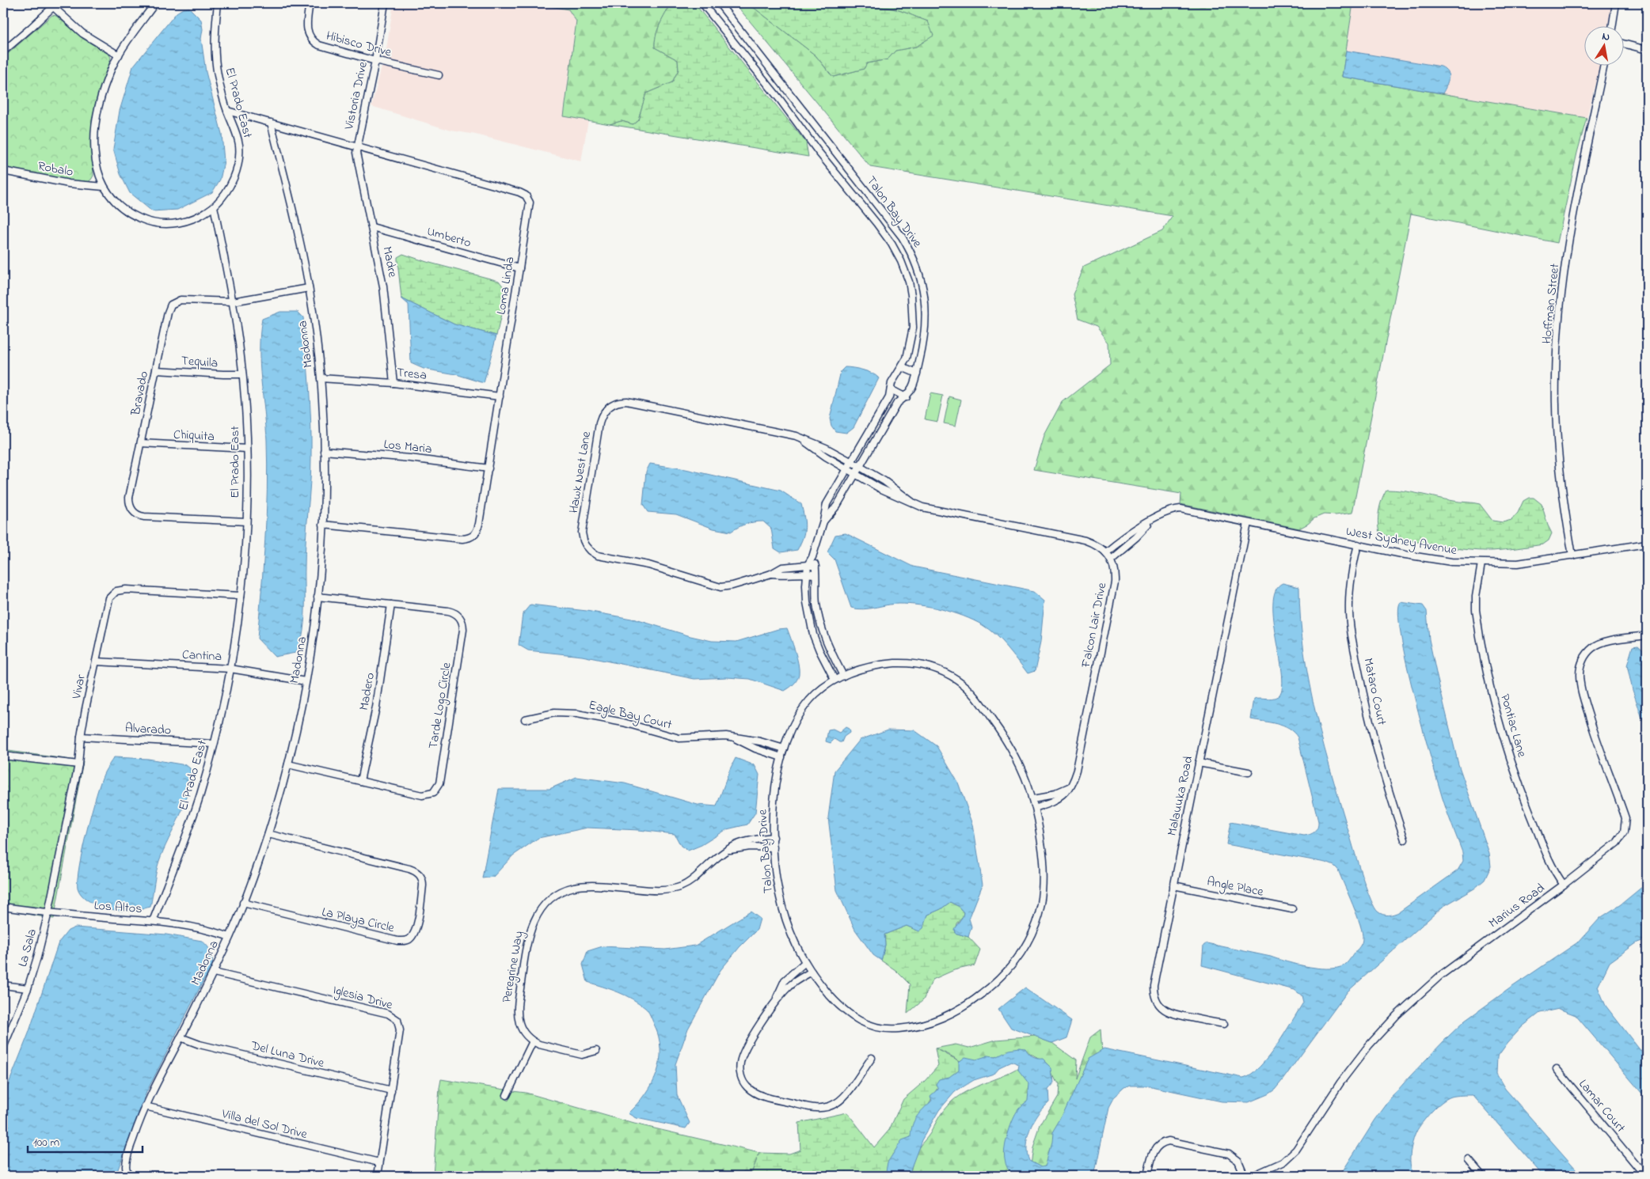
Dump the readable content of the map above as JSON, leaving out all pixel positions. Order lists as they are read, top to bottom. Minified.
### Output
{"streets":{"street":["Hibisco Drive","Vistoria Drive","El Prado East","Robalo","Talon Bay Drive","Umberto","Madre","Loma Linda","Hoffman Street","Madonna","Tequila","Tresa","Bravado","Chiquita","Los Maria","Hawk Nest Lane","West Sydney Avenue","Falcon Lair Drive","Cantina","Vivar","Madero","Mataro Court","Tarde Logo Circle","Eagle Bay Court","Pontiac Lane","Alvarado","Malauuka Road","Angle Place","Marius Road","Los Altos","La Playa Circle","La Sala","Peregrine Way","Iglesia Drive","Del Luna Drive","Lamar Court","Villa del Sol Drive"]},"crossings":[["Hibisco Drive","Vistoria Drive"],["Vistoria Drive","Madre"],["Vistoria Drive","Loma Linda"],["El Prado East","Loma Linda"],["El Prado East","Tequila"],["El Prado East","Bravado"],["El Prado East","Chiquita"],["El Prado East","Cantina"],["El Prado East","Vivar"],["El Prado East","Alvarado"],["El Prado East","Los Altos"],["Talon Bay Drive","Hawk Nest Lane"],["Talon Bay Drive","Falcon Lair Drive"],["Talon Bay Drive","Eagle Bay Court"],["Talon Bay Drive","Peregrine Way"],["Umberto","Madre"],["Umberto","Loma Linda"],["Madre","Loma Linda"],["Madre","Tresa"],["Loma Linda","Madonna"],["Loma Linda","Tresa"],["Loma Linda","Los Maria"],["Hoffman Street","West Sydney Avenue"],["Madonna","Tresa"],["Madonna","Bravado"],["Madonna","Los Maria"],["Madonna","Cantina"],["Madonna","Tarde Logo Circle"],["Madonna","Los Altos"],["Madonna","La Playa Circle"],["Madonna","Iglesia Drive"],["Madonna","Del Luna Drive"],["Madonna","Villa del Sol Drive"],["Tequila","Bravado"],["Bravado","Chiquita"],["Hawk Nest Lane","Falcon Lair Drive"],["West Sydney Avenue","Mataro Court"],["West Sydney Avenue","Pontiac Lane"],["West Sydney Avenue","Malauuka Road"],["Cantina","Vivar"],["Vivar","Alvarado"],["Vivar","Los Altos"],["Vivar","La Sala"],["Madero","Tarde Logo Circle"],["Pontiac Lane","Marius Road"],["Malauuka Road","Angle Place"],["Los Altos","La Sala"],["Iglesia Drive","Del Luna Drive"],["Iglesia Drive","Villa del Sol Drive"]],"scale_bar":"100 m","north":"top"}
